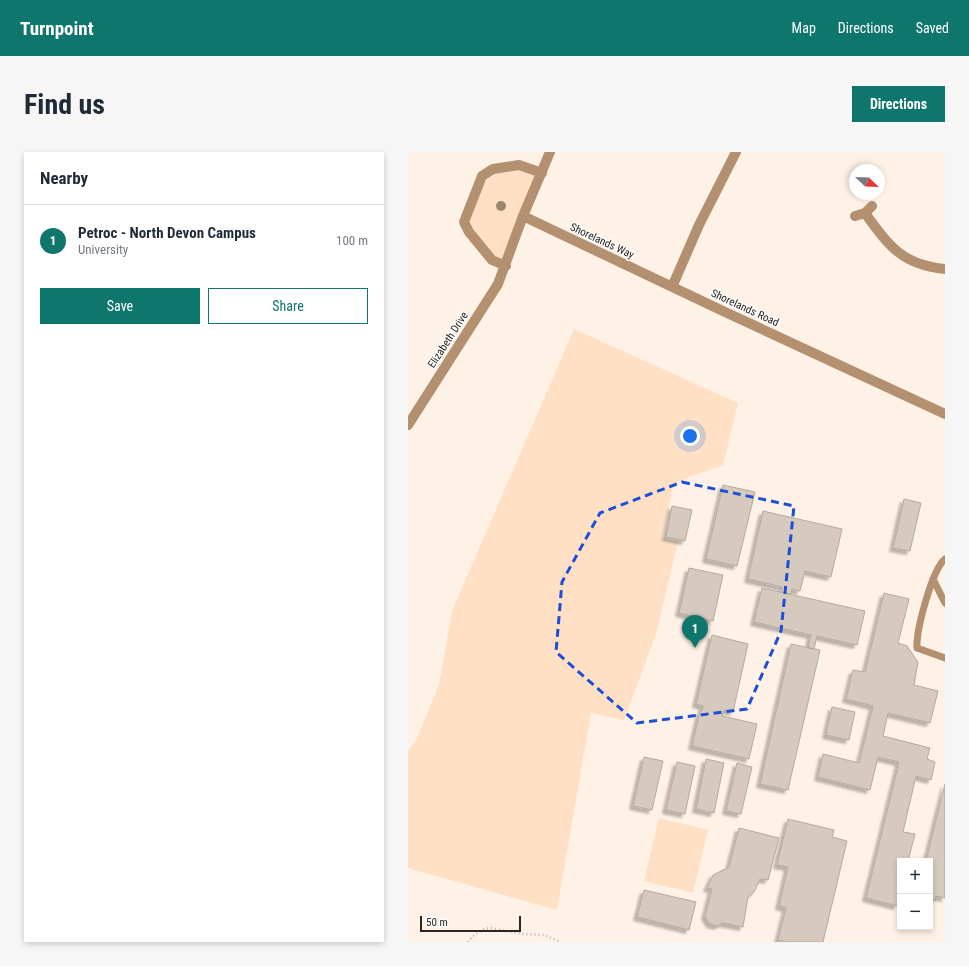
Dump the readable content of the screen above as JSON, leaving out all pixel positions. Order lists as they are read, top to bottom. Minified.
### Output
{"streets":{"street":["Shorelands Way","Shorelands Road","Elizabeth Drive"]},"crossings":[["Shorelands Way","Shorelands Road"],["Shorelands Way","Elizabeth Drive"]],"scale_bar":"50 m","north":"bottom right","page":{"header":"Turnpoint","nav":["Map","Directions","Saved"],"buttons":["Directions",["Save","Share"]],"title":"Find us","heading":"Nearby","list":[{"mark":"1","name":"Petroc - North Devon Campus","note":"University","value":"100 m"}],"pins":"1","map_buttons":["+","−"],"scale":"50 m"}}
